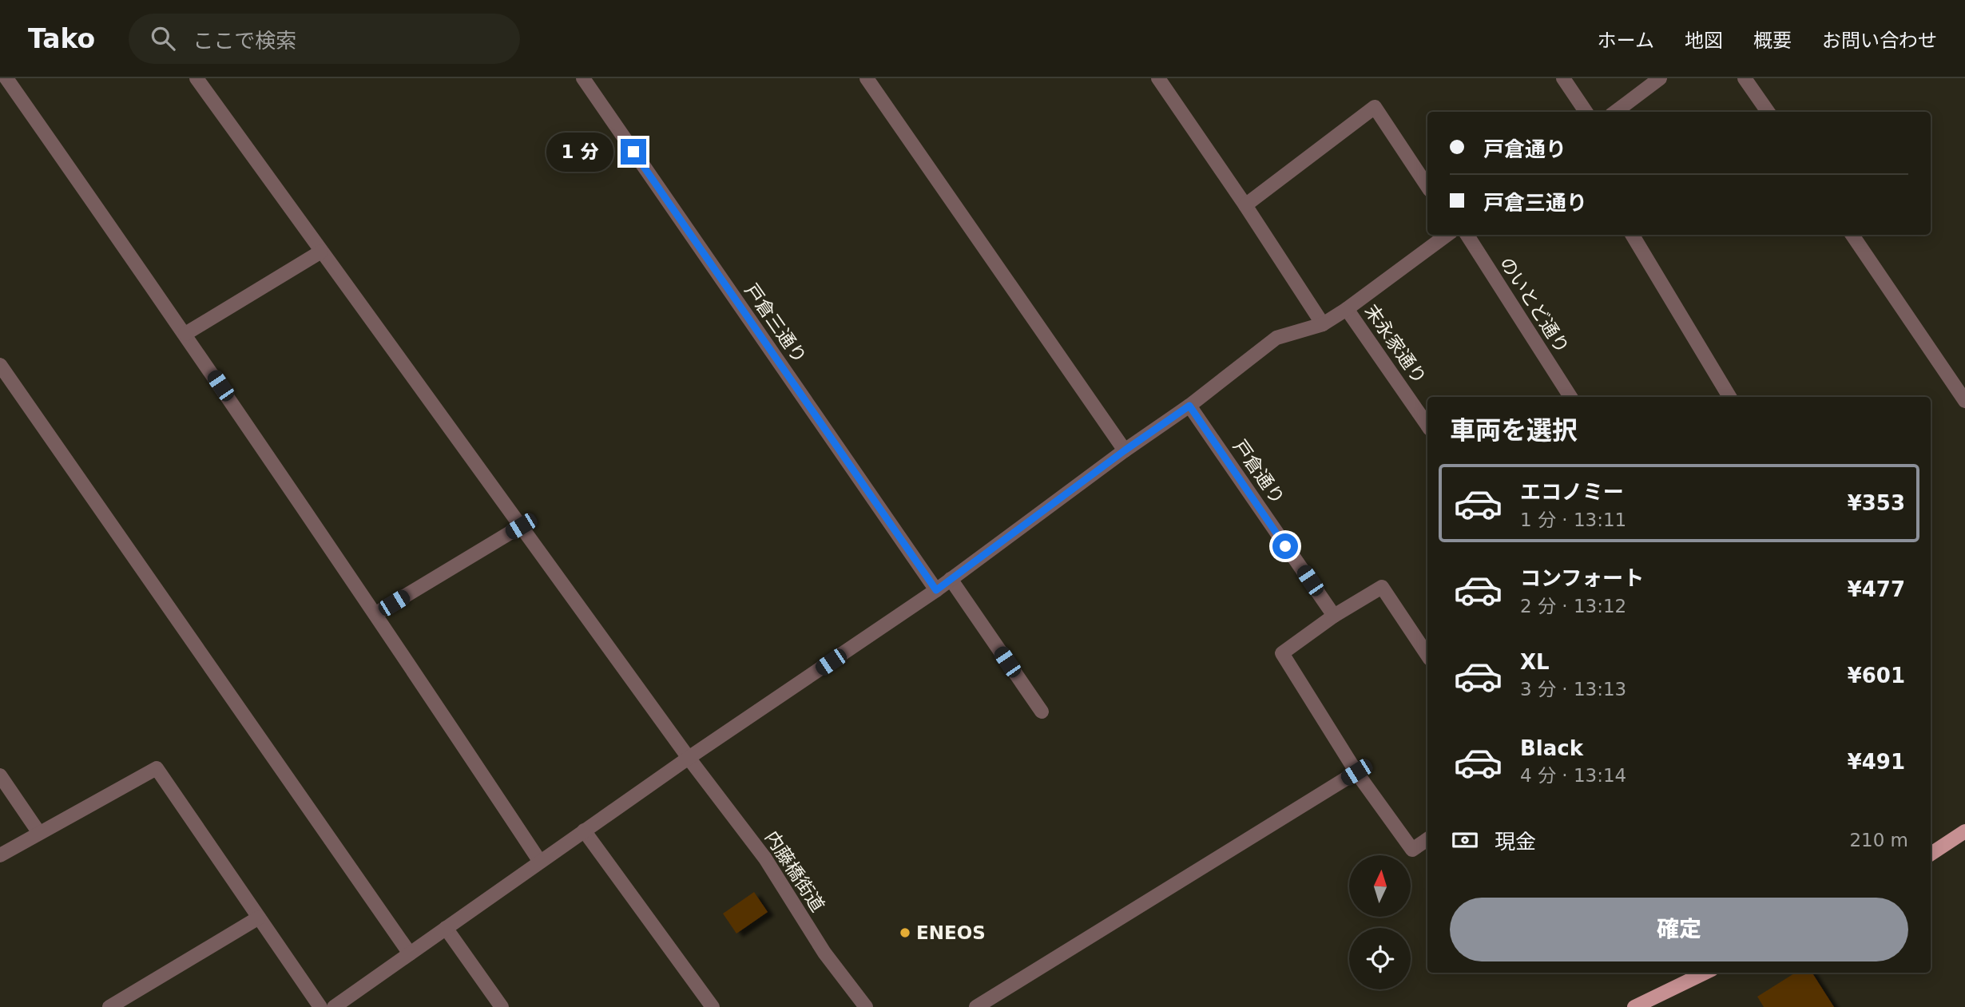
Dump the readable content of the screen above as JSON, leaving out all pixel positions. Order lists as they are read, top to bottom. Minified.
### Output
{"streets":{"street":["のいとど通り","戸倉三通り","末永家通り","戸倉通り","内藤橋街道"]},"places":["ENEOS"],"north":"top","page":{"header":"Tako","search":"ここで検索","nav":["ホーム","地図","概要","お問い合わせ"],"banner":["戸倉通り","戸倉三通り"],"bubble":"1 分","heading":"車両を選択","list":[{"name":"エコノミー","note":"1 分 · 13:11","value":"¥353"},{"name":"コンフォート","note":"2 分 · 13:12","value":"¥477"},{"name":"XL","note":"3 分 · 13:13","value":"¥601"},{"name":"Black","note":"4 分 · 13:14","value":"¥491"}],"pay":["現金","210 m"],"buttons":"確定"}}
